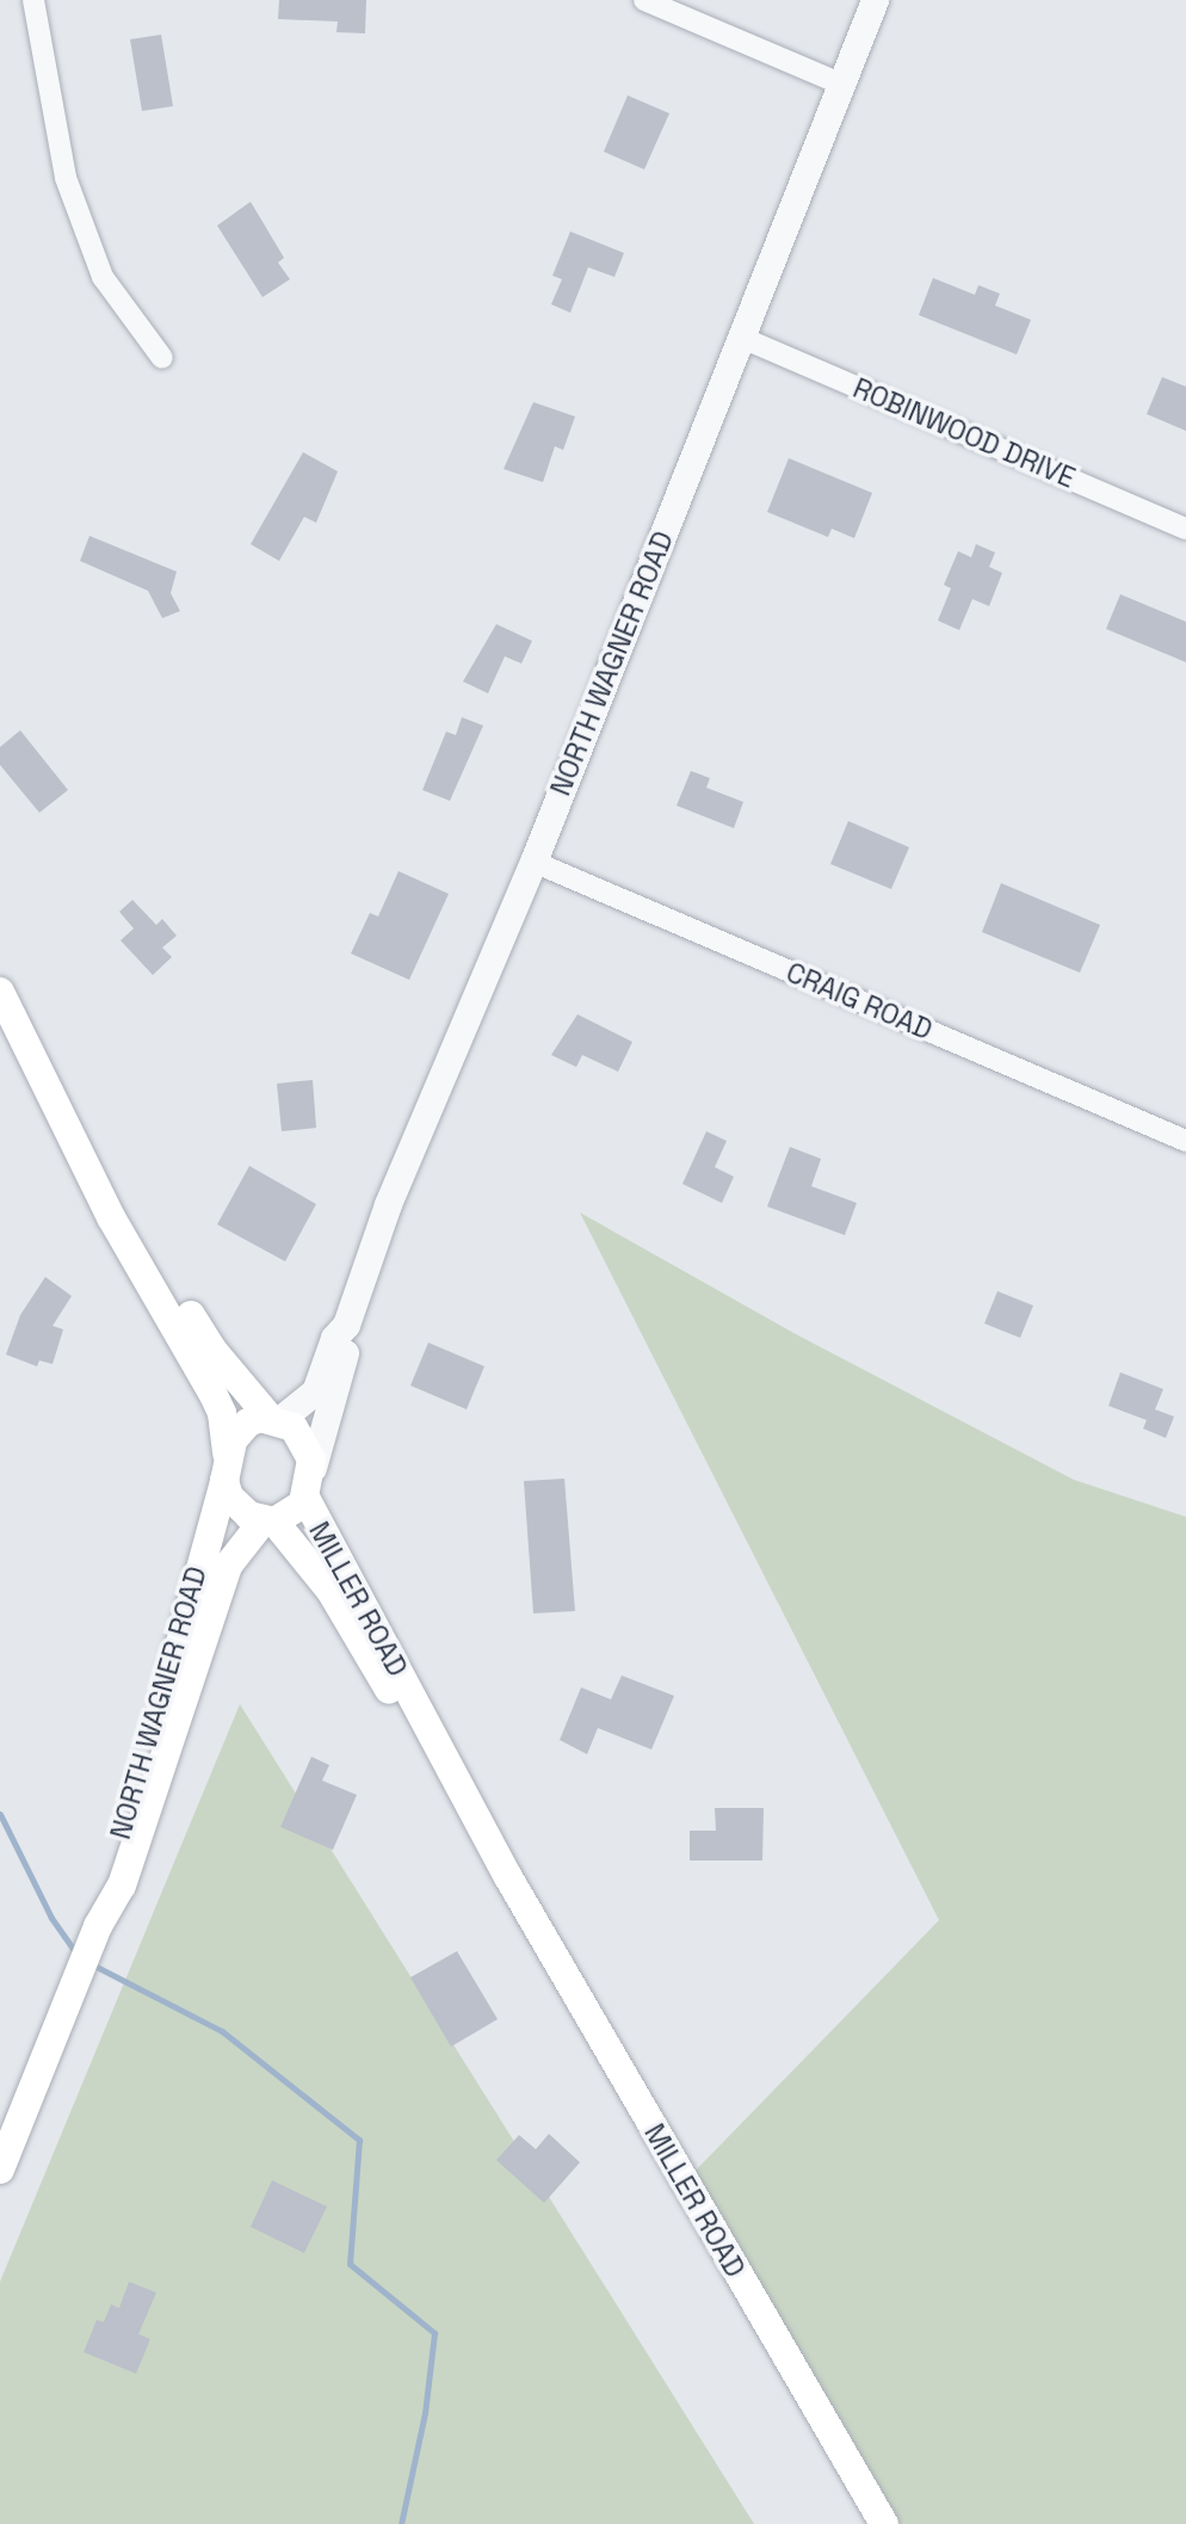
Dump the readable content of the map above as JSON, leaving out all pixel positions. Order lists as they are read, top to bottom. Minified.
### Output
{"streets":{"main road":["NORTH WAGNER ROAD","MILLER ROAD"],"street":["ROBINWOOD DRIVE","CRAIG ROAD"]},"crossings":[["ROBINWOOD DRIVE","NORTH WAGNER ROAD"],["NORTH WAGNER ROAD","CRAIG ROAD"],["NORTH WAGNER ROAD","MILLER ROAD"]]}
